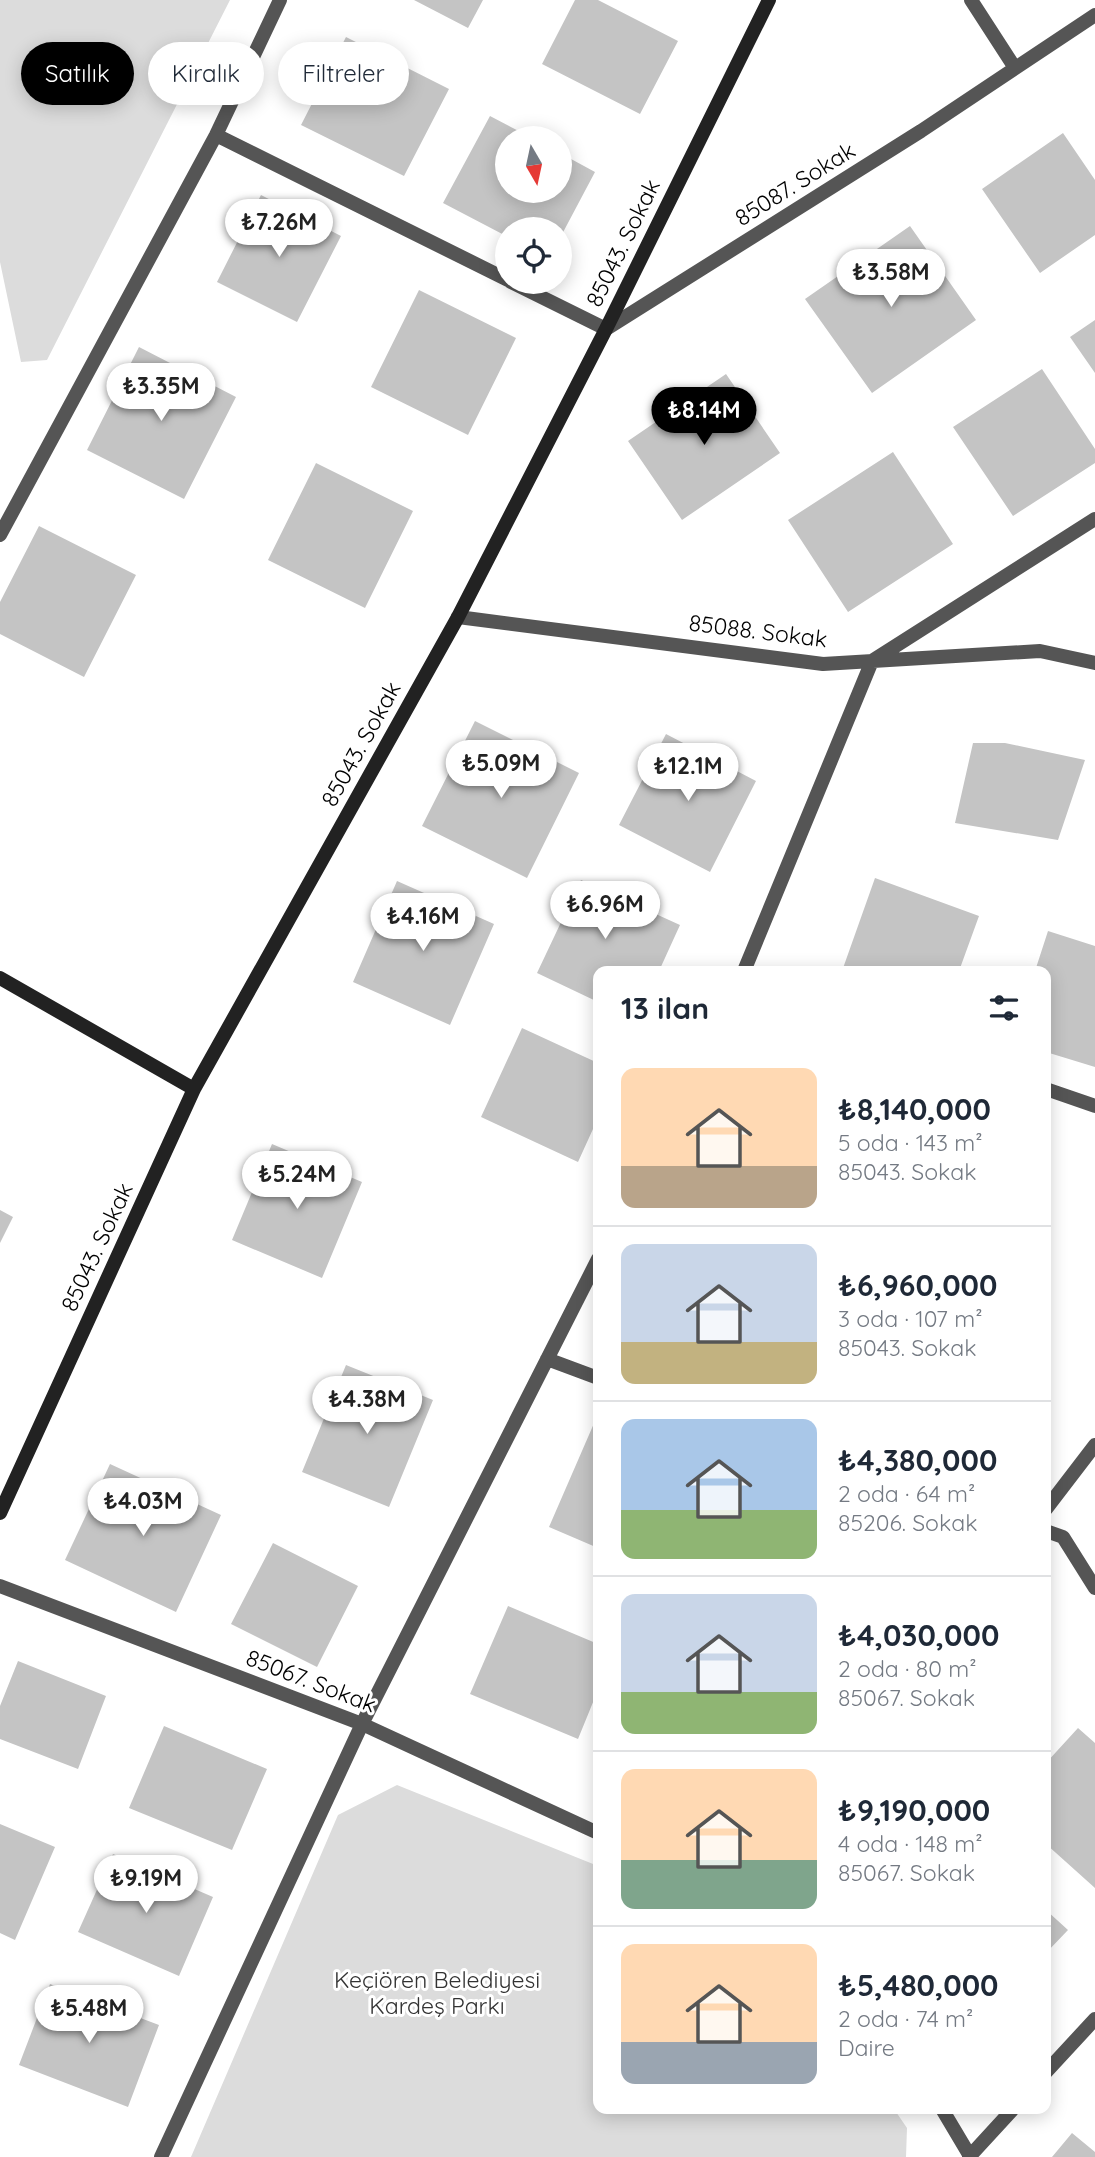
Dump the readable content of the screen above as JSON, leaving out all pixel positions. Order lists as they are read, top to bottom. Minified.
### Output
{"streets":{"street":["85087. Sokak","85043. Sokak","85088. Sokak","85067. Sokak"]},"crossings":[["85087. Sokak","85043. Sokak"],["85043. Sokak","85088. Sokak"]],"parks":["Keçiören Belediyesi Kardeş Parkı"],"north":"bottom","page":{"chip":["Satılık","Kiralık","Filtreler"],"price":["₺7.26M","₺3.58M","₺3.35M","₺8.14M","₺5.09M","₺12.1M","₺6.96M","₺4.16M","₺5.24M","₺4.38M","₺4.03M","₺9.19M","₺5.48M"],"heading":"13 ilan","list":[{"name":"₺8,140,000","note":"5 oda · 143 m² · 85043. Sokak"},{"name":"₺6,960,000","note":"3 oda · 107 m² · 85043. Sokak"},{"name":"₺4,380,000","note":"2 oda · 64 m² · 85206. Sokak"},{"name":"₺4,030,000","note":"2 oda · 80 m² · 85067. Sokak"},{"name":"₺9,190,000","note":"4 oda · 148 m² · 85067. Sokak"},{"name":"₺5,480,000","note":"2 oda · 74 m² · Daire"}]}}
